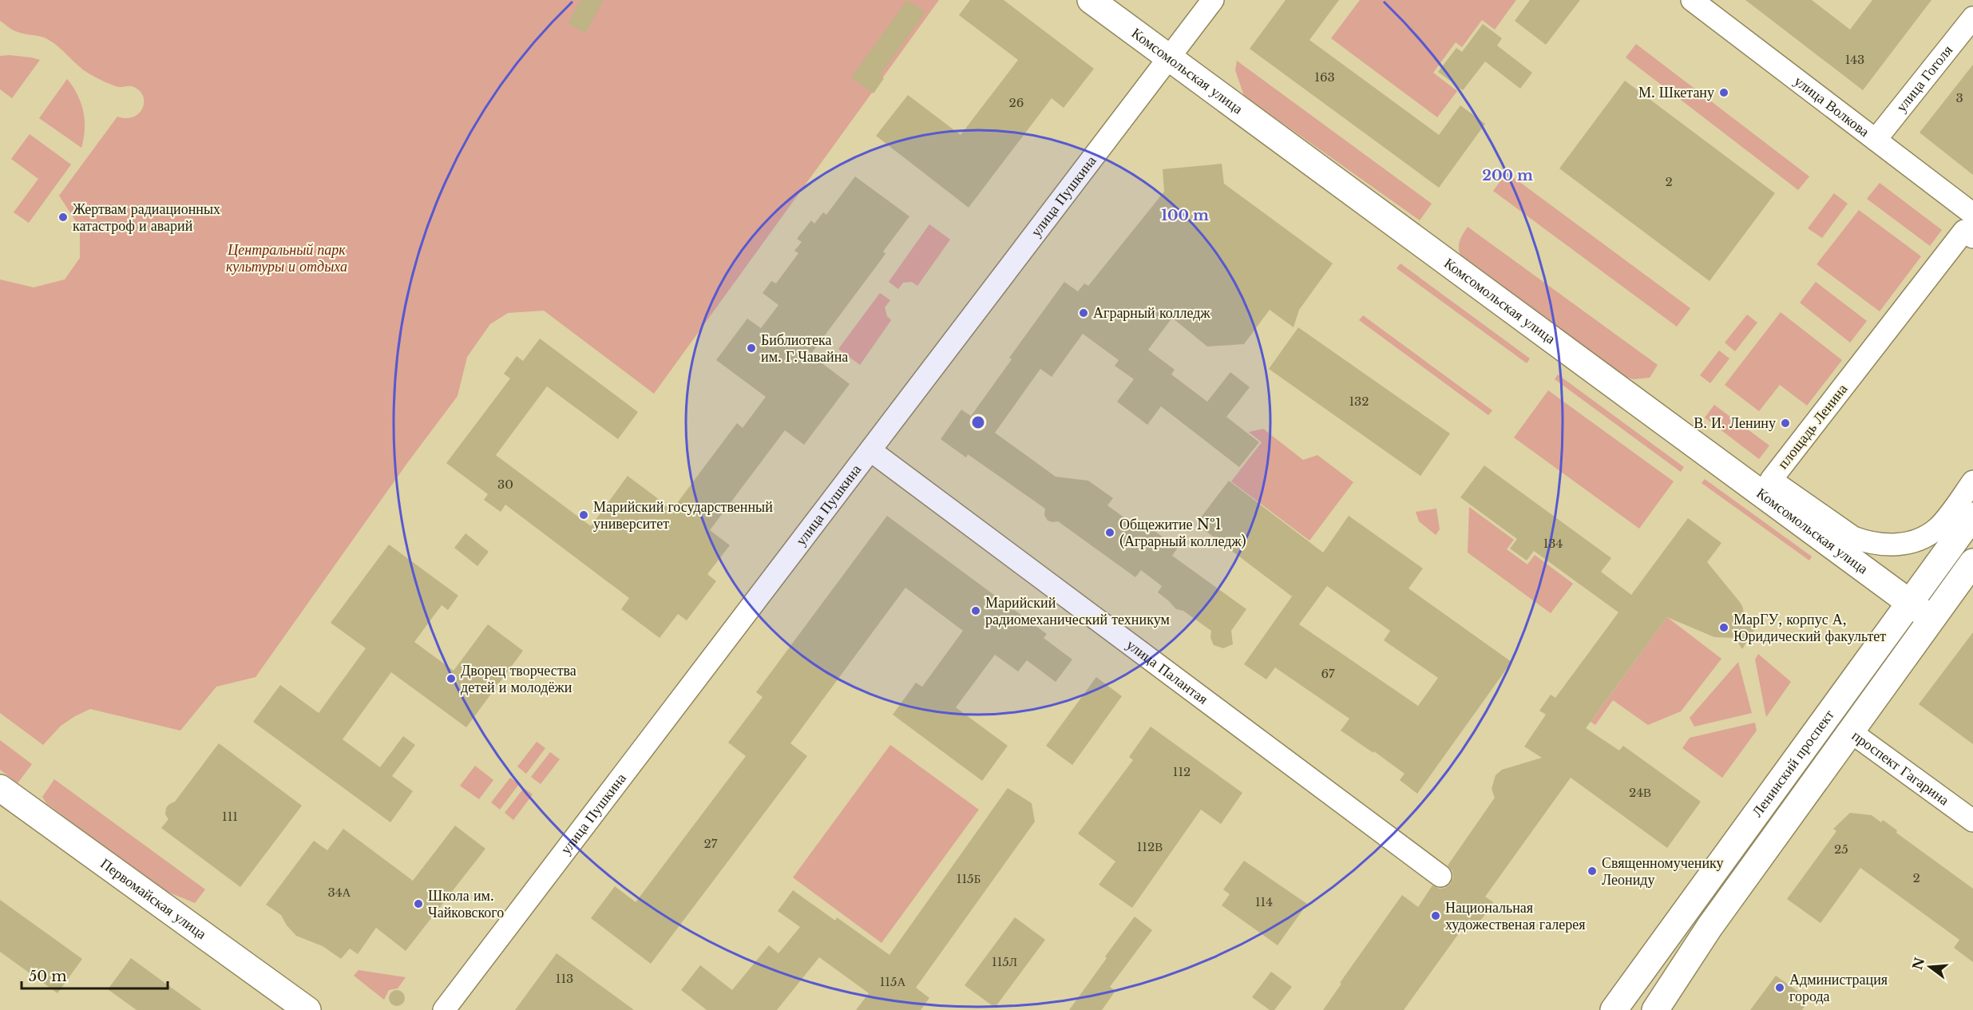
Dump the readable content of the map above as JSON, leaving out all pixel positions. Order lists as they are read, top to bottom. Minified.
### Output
{"streets":{"main road":["Комсомольская улица","Ленинский проспект","проспект Гагарина","Первомайская улица"],"street":["улица Гоголя","улица Волкова","улица Пушкина","площадь Ленина","улица Палантая"]},"crossings":[["Комсомольская улица","улица Пушкина"],["Комсомольская улица","Ленинский проспект"],["улица Гоголя","улица Волкова"],["улица Пушкина","улица Палантая"],["Ленинский проспект","проспект Гагарина"]],"parks":["Центральный парк культуры и отдыха"],"places":["М. Шкетану","Жертвам радиационных катастроф и аварий","Аграрный колледж","Библиотека им. Г.Чавайна","В. И. Ленину","Марийский государственный университет","Общежитие №1 (Аграрный колледж)","Марийский радиомеханический техникум","МарГУ, корпус А, Юридический факультет","Дворец творчества детей и молодёжи","Священномученику Леониду","Школа им. Чайковского","Национальная художественая галерея","Администрация города"],"house_numbers":["143","163","3","26","2","132","30","134","67","112","24В","111","27","112В","25","2","115Б","34А","114","115Л","113","115А"],"scale_bar":"50 m","north":"left","rings":["200 m","100 m"]}
